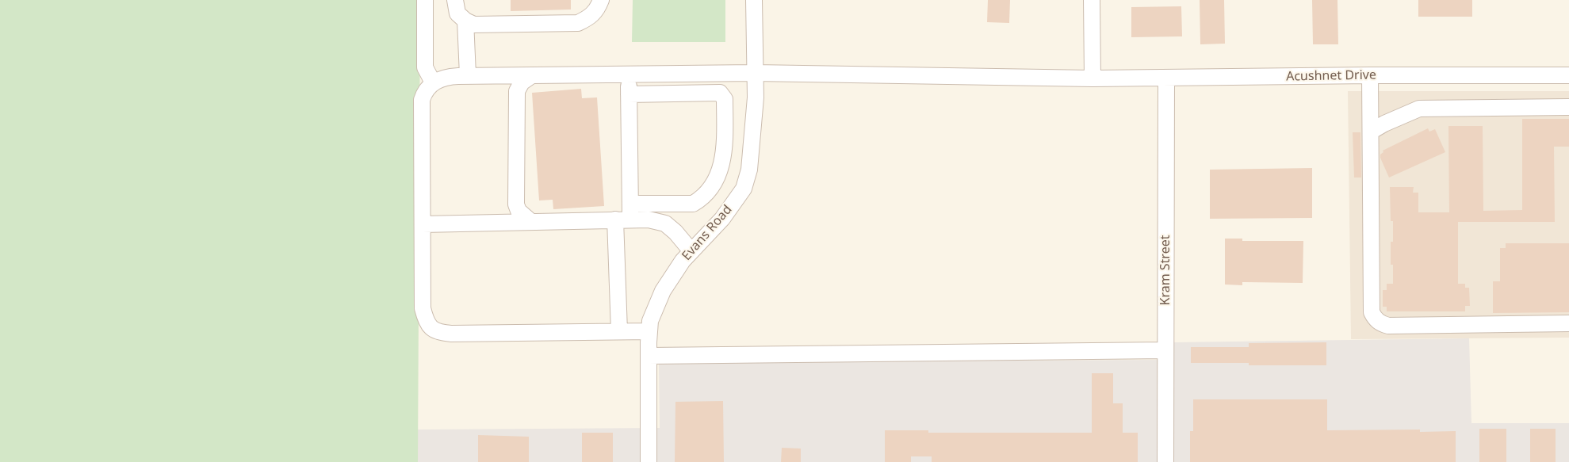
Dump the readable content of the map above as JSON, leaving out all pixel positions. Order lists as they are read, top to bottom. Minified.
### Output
{"streets":{"street":["Acushnet Drive","Evans Road","Kram Street"]},"crossings":[["Acushnet Drive","Evans Road"],["Acushnet Drive","Kram Street"]]}
